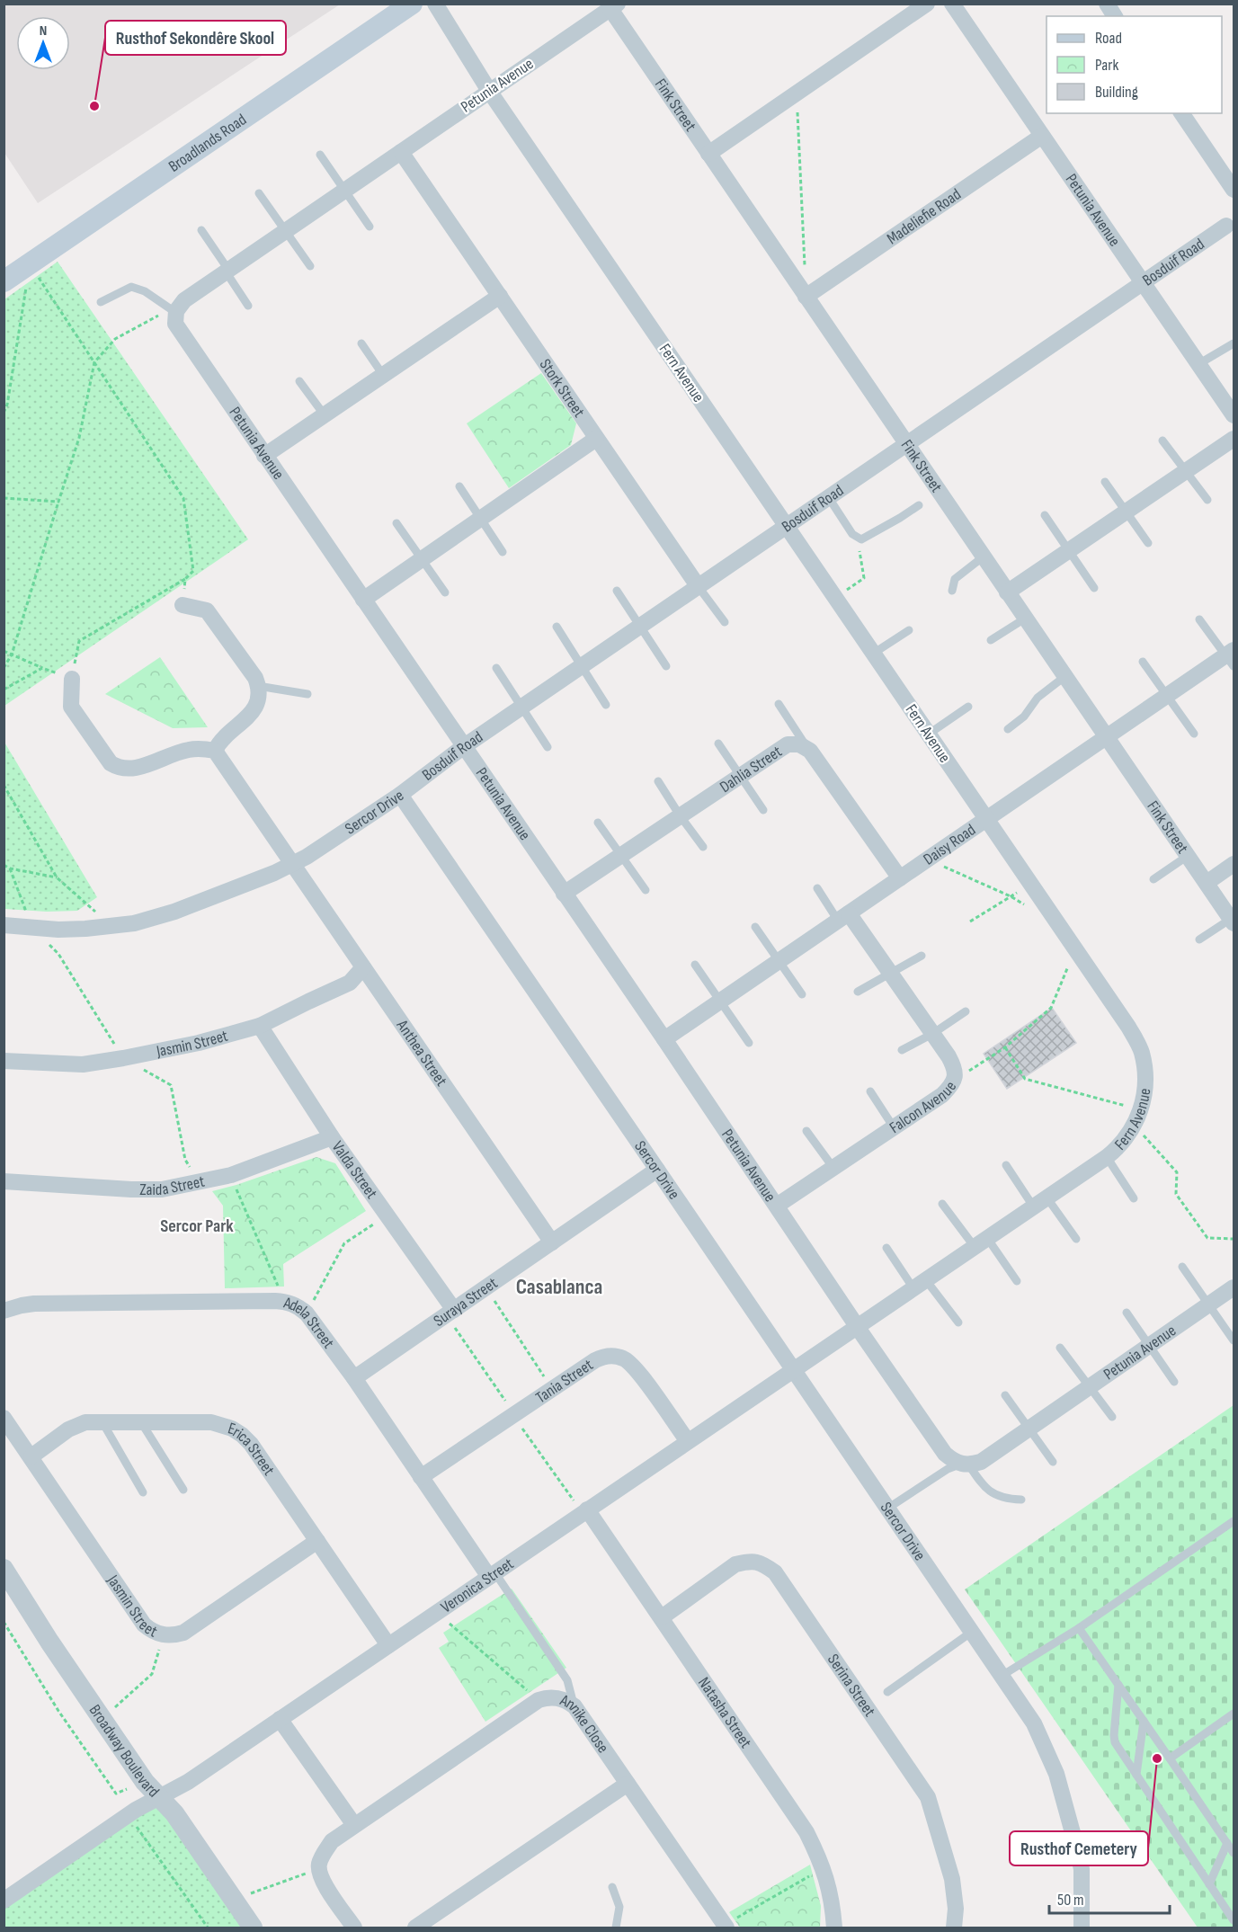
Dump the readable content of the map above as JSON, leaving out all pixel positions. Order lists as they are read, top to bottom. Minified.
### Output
{"streets":{"main road":["Broadlands Road"],"street":["Petunia Avenue","Fink Street","Madeliefie Road","Bosduif Road","Fern Avenue","Stork Street","Dahlia Street","Sercor Drive","Daisy Road","Jasmin Street","Anthea Street","Falcon Avenue","Valda Street","Zaida Street","Suraya Street","Adela Street","Tania Street","Erica Street","Veronica Street","Serina Street","Natasha Street","Annike Close","Broadway Boulevard"]},"crossings":[["Petunia Avenue","Fink Street"],["Petunia Avenue","Madeliefie Road"],["Petunia Avenue","Bosduif Road"],["Petunia Avenue","Fern Avenue"],["Petunia Avenue","Stork Street"],["Petunia Avenue","Dahlia Street"],["Petunia Avenue","Daisy Road"],["Petunia Avenue","Falcon Avenue"],["Fink Street","Madeliefie Road"],["Fink Street","Bosduif Road"],["Fink Street","Daisy Road"],["Bosduif Road","Fern Avenue"],["Bosduif Road","Stork Street"],["Bosduif Road","Sercor Drive"],["Fern Avenue","Sercor Drive"],["Fern Avenue","Daisy Road"],["Fern Avenue","Veronica Street"],["Sercor Drive","Anthea Street"],["Sercor Drive","Suraya Street"],["Sercor Drive","Veronica Street"],["Daisy Road","Falcon Avenue"],["Jasmin Street","Anthea Street"],["Jasmin Street","Valda Street"],["Jasmin Street","Erica Street"],["Anthea Street","Suraya Street"],["Valda Street","Zaida Street"],["Valda Street","Suraya Street"],["Suraya Street","Adela Street"],["Adela Street","Tania Street"],["Adela Street","Veronica Street"],["Tania Street","Veronica Street"],["Erica Street","Veronica Street"],["Veronica Street","Natasha Street"],["Veronica Street","Broadway Boulevard"],["Serina Street","Natasha Street"]],"districts":["Sercor Park","Casablanca"],"places":["Rusthof Sekondêre Skool","Rusthof Cemetery"],"legend":["Road","Park","Building"],"scale_bar":"50 m","north":"top"}
